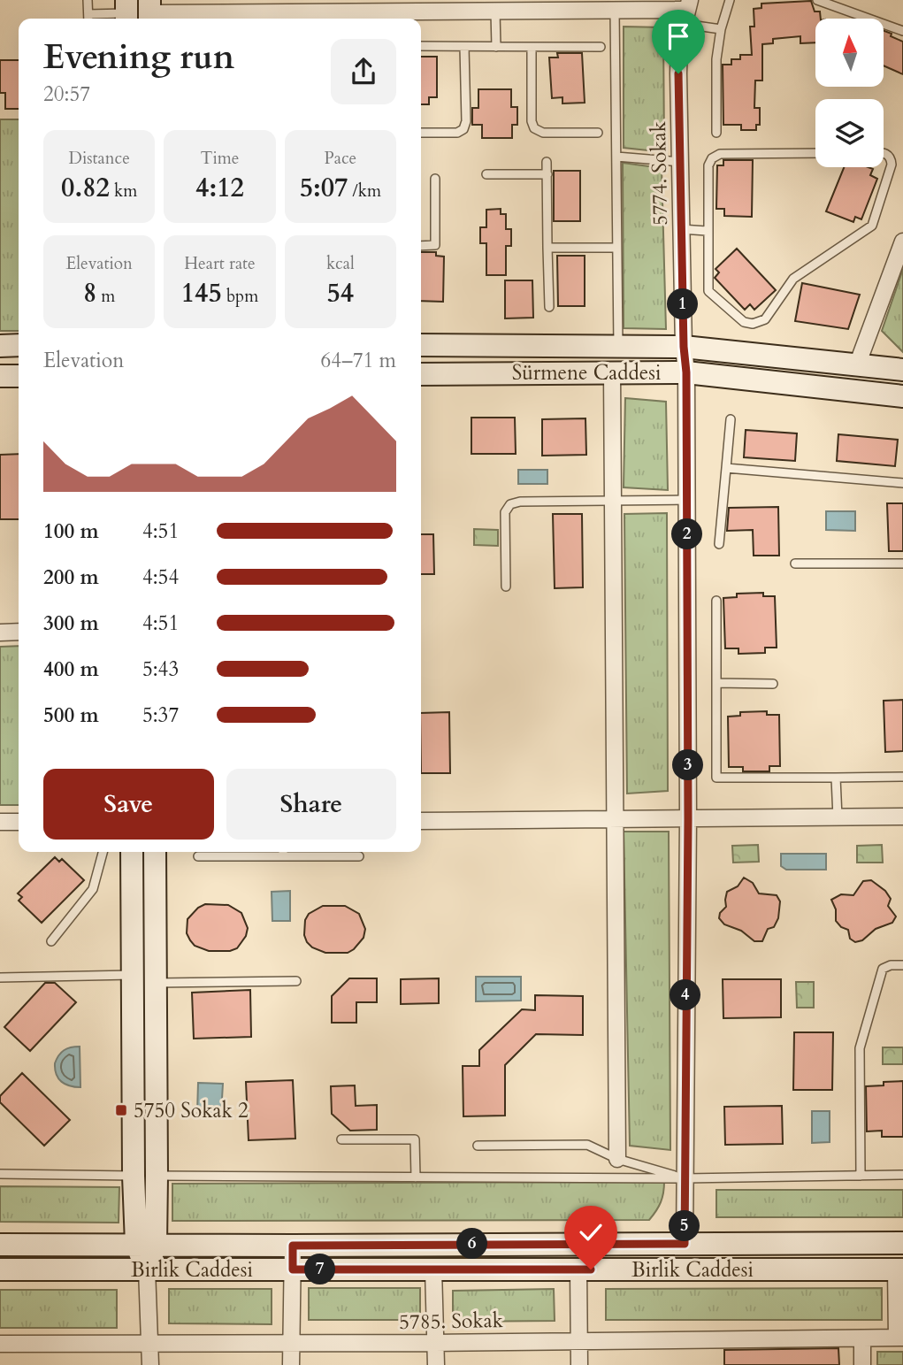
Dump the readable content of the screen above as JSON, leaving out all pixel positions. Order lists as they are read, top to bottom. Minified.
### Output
{"streets":{"street":["5774. Sokak","Sürmene Caddesi","Birlik Caddesi","5785. Sokak"]},"crossings":[["5774. Sokak","Sürmene Caddesi"],["5774. Sokak","Birlik Caddesi"]],"places":{"transit":["5750 Sokak 2"]},"north":"top","page":{"heading":["Evening run","20:57"],"stats":[["Distance","0.82 km"],["Time","4:12"],["Pace","5:07 /km"],["Elevation","8 m"],["Heart rate","145 bpm"],["kcal","54"]],"pins":["1","2","3","4","5","6","7"],"chart":["Elevation","64–71 m"],"list":[{"name":"100 m","note":"4:51"},{"name":"200 m","note":"4:54"},{"name":"300 m","note":"4:51"},{"name":"400 m","note":"5:43"},{"name":"500 m","note":"5:37"}],"buttons":["Save","Share"]}}
